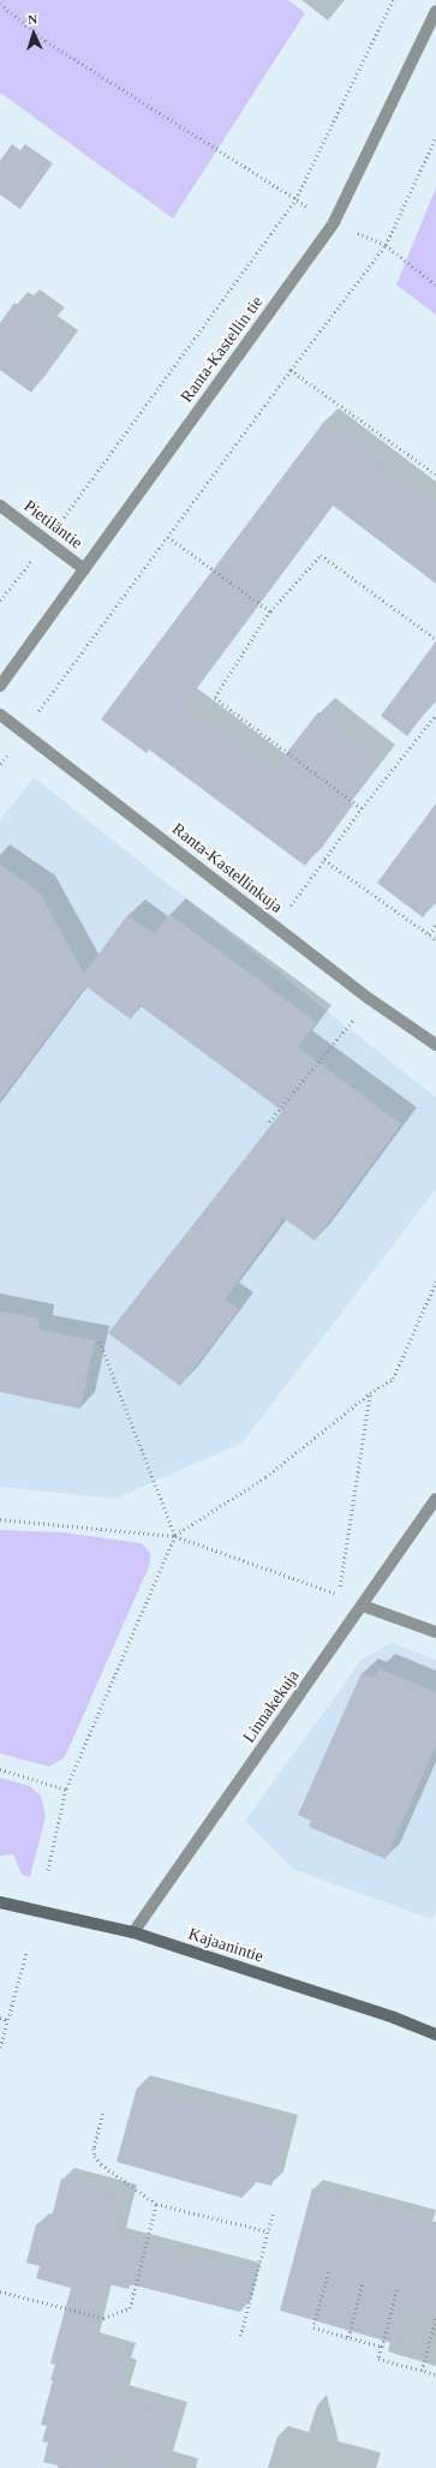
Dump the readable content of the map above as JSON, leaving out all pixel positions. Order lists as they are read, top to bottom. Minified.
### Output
{"streets":{"main road":["Kajaanintie"],"street":["Ranta-Kastellin tie","Pietiläntie","Ranta-Kastellinkuja","Linnakekuja"]},"crossings":[["Ranta-Kastellin tie","Pietiläntie"],["Linnakekuja","Kajaanintie"]],"north":"top"}
